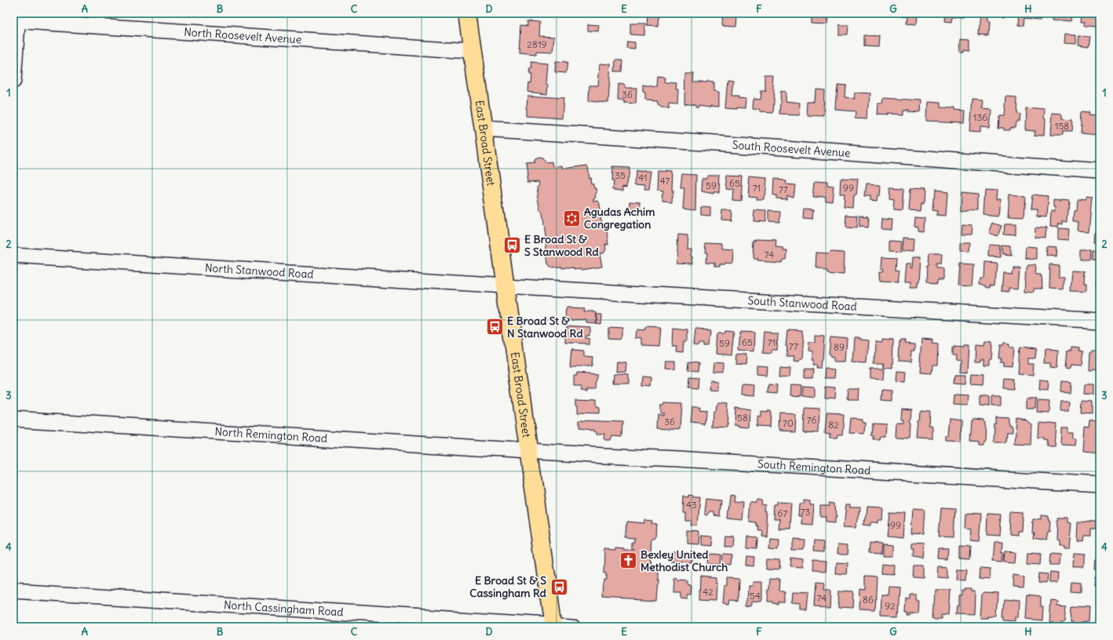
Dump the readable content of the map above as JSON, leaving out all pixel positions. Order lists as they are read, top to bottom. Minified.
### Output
{"streets":{"main road":["East Broad Street"],"street":["North Roosevelt Avenue","South Roosevelt Avenue","North Stanwood Road","South Stanwood Road","North Remington Road","South Remington Road","North Cassingham Road"]},"crossings":[["North Roosevelt Avenue","East Broad Street"],["East Broad Street","South Roosevelt Avenue"],["East Broad Street","North Stanwood Road"],["East Broad Street","South Stanwood Road"],["East Broad Street","North Remington Road"],["East Broad Street","South Remington Road"],["East Broad Street","North Cassingham Road"],["North Stanwood Road","South Stanwood Road"],["North Remington Road","South Remington Road"]],"places":{"synagogue":["Agudas Achim Congregation"],"bus stop":["E Broad St & S Stanwood Rd","E Broad St & N Stanwood Rd","E Broad St & S Cassingham Rd"],"church":["Bexley United Methodist Church"]},"house_numbers":["2819","36","136","158","35","41","47","65","59","71","99","77","74","65","71","59","77","89","58","76","36","70","82","43","73","67","99","42","54","74","86","92"],"grid":{"columns":["A","B","C","D","E","F","G","H"],"rows":["1","2","3","4"]}}
